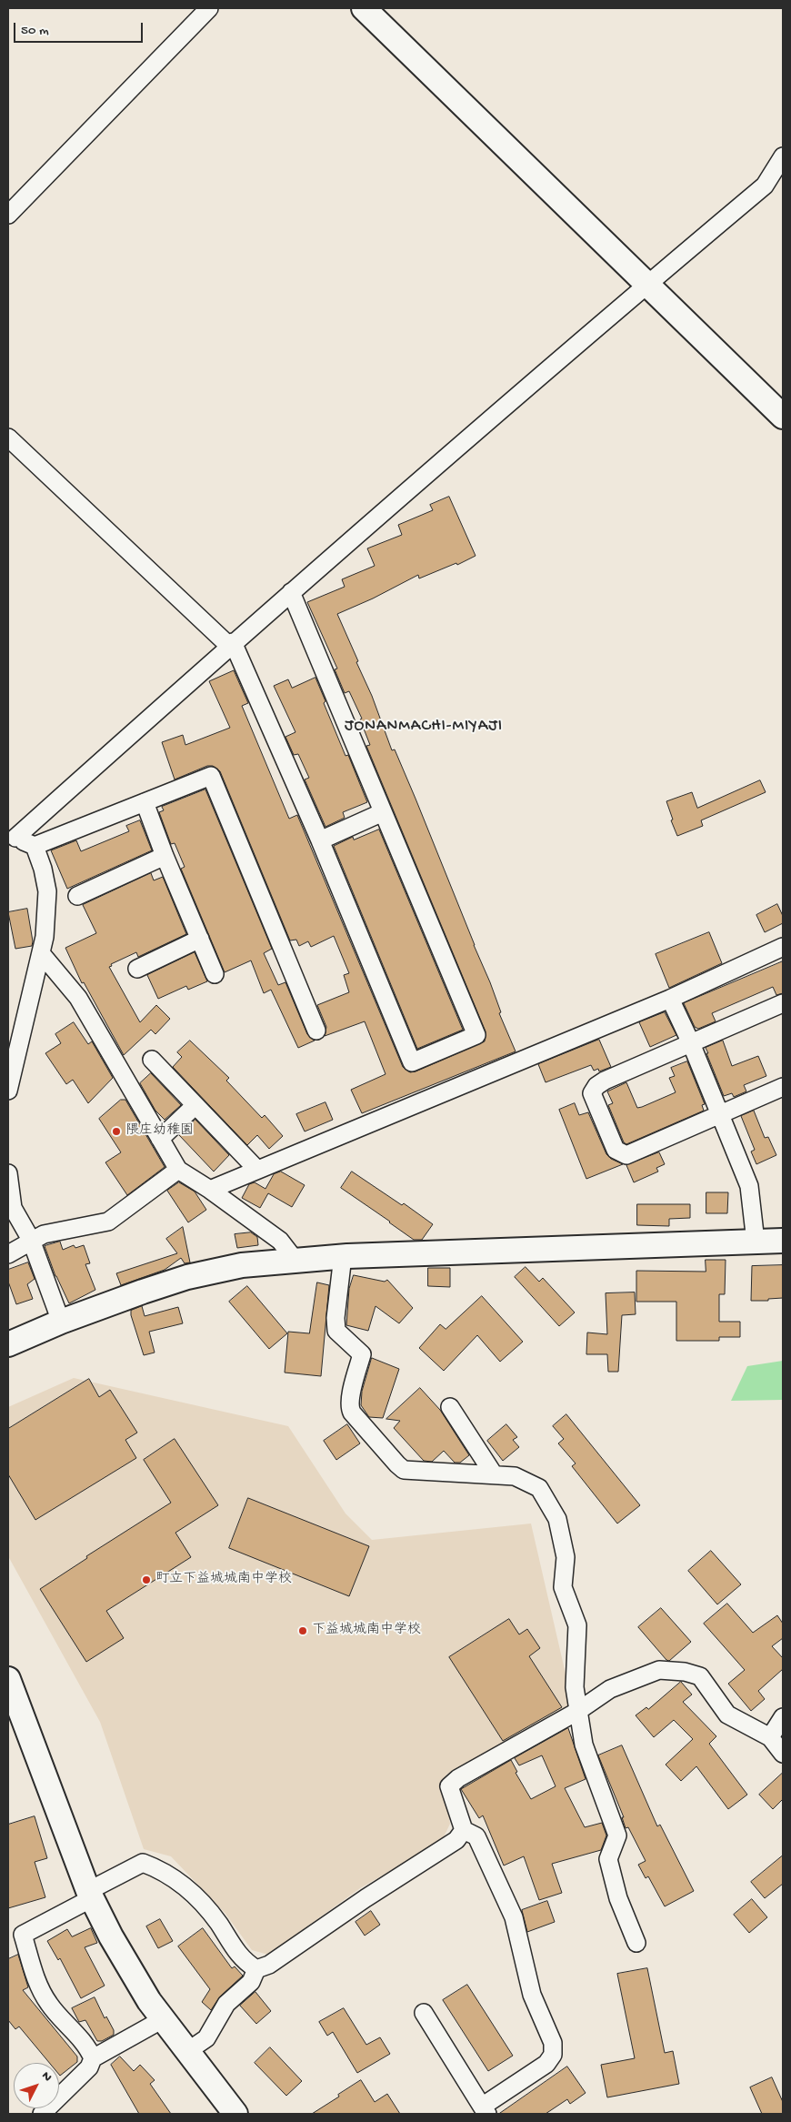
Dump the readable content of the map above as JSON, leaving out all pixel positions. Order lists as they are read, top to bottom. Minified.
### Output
{"districts":["JONANMACHI-MIYAJI"],"places":["隈庄幼稚園","町立下益城城南中学校","下益城城南中学校"],"scale_bar":"50 m","north":"top right"}
